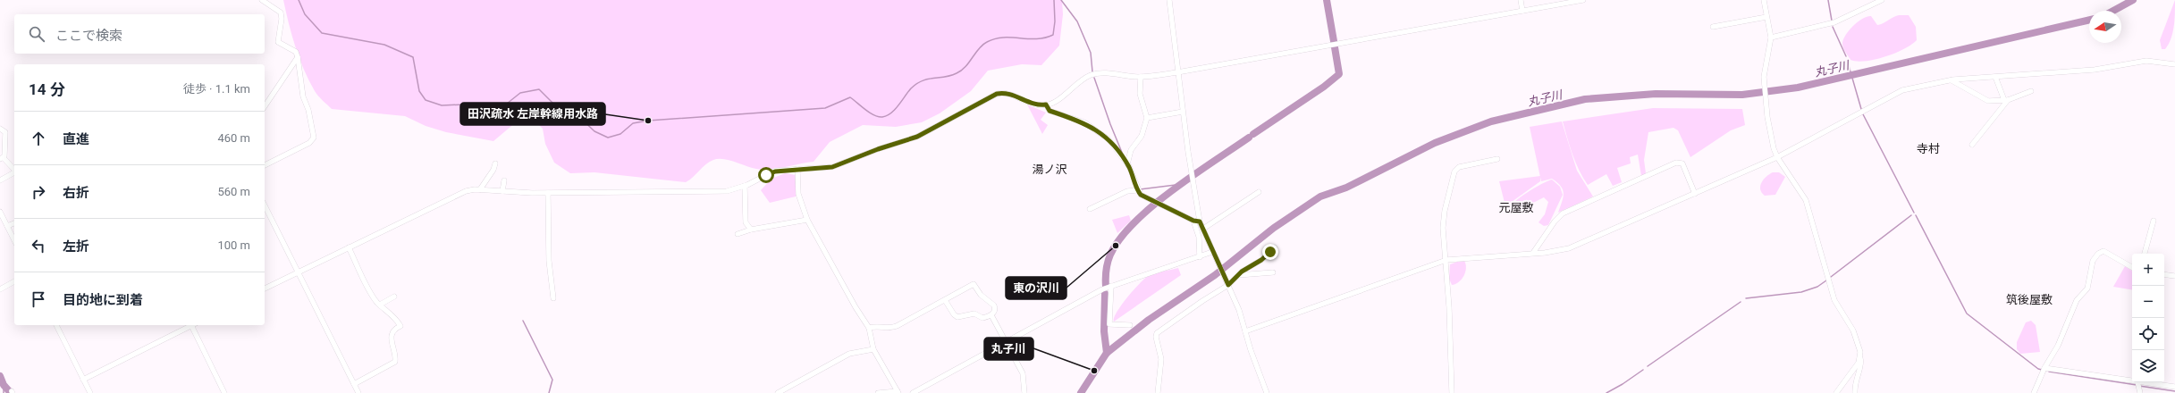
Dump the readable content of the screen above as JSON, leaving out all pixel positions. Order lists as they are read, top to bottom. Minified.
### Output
{"districts":["寺村","湯ノ沢","元屋敷","筑後屋敷"],"water":["丸子川"],"places":["田沢疏水 左岸幹線用水路","東の沢川","丸子川"],"north":"left","page":{"search":"ここで検索","heading":["14 分","徒歩 · 1.1 km"],"list":[["直進","460 m"],["右折","560 m"],["左折","100 m"],"目的地に到着"],"map_buttons":["+","−"]}}
